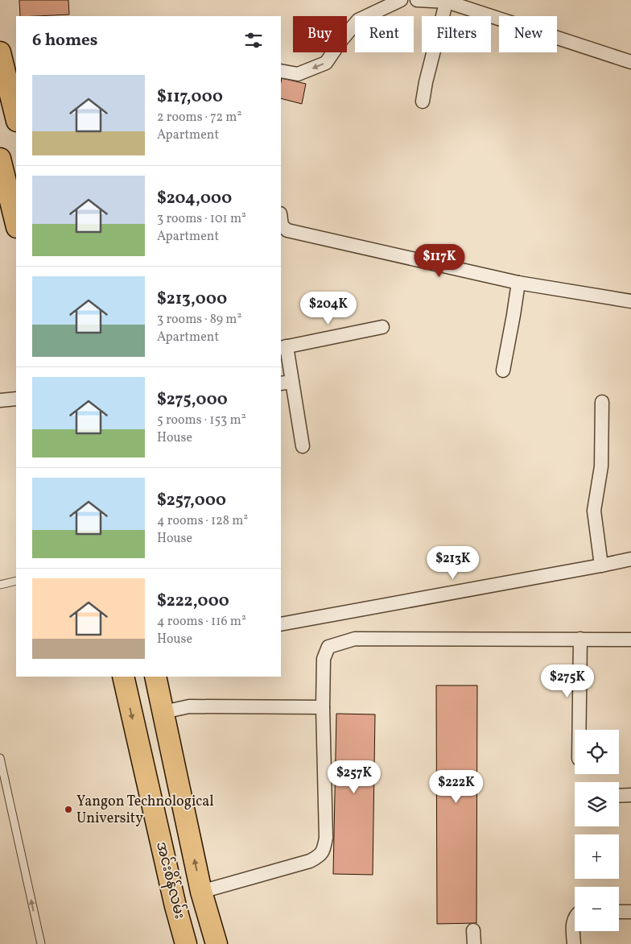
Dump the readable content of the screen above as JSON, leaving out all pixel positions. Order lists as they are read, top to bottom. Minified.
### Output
{"streets":{"main road":["အင်းစိန်လမ်း"]},"places":["Yangon Technological University"],"page":{"chip":["Buy","Rent","Filters","New"],"heading":"6 homes","list":[{"name":"$117,000","note":"2 rooms · 72 m² · Apartment"},{"name":"$204,000","note":"3 rooms · 101 m² · Apartment"},{"name":"$213,000","note":"3 rooms · 89 m² · Apartment"},{"name":"$275,000","note":"5 rooms · 153 m² · House"},{"name":"$257,000","note":"4 rooms · 128 m² · House"},{"name":"$222,000","note":"4 rooms · 116 m² · House"}],"price":["$117K","$204K","$213K","$275K","$257K","$222K"],"map_buttons":["+","−"]}}
